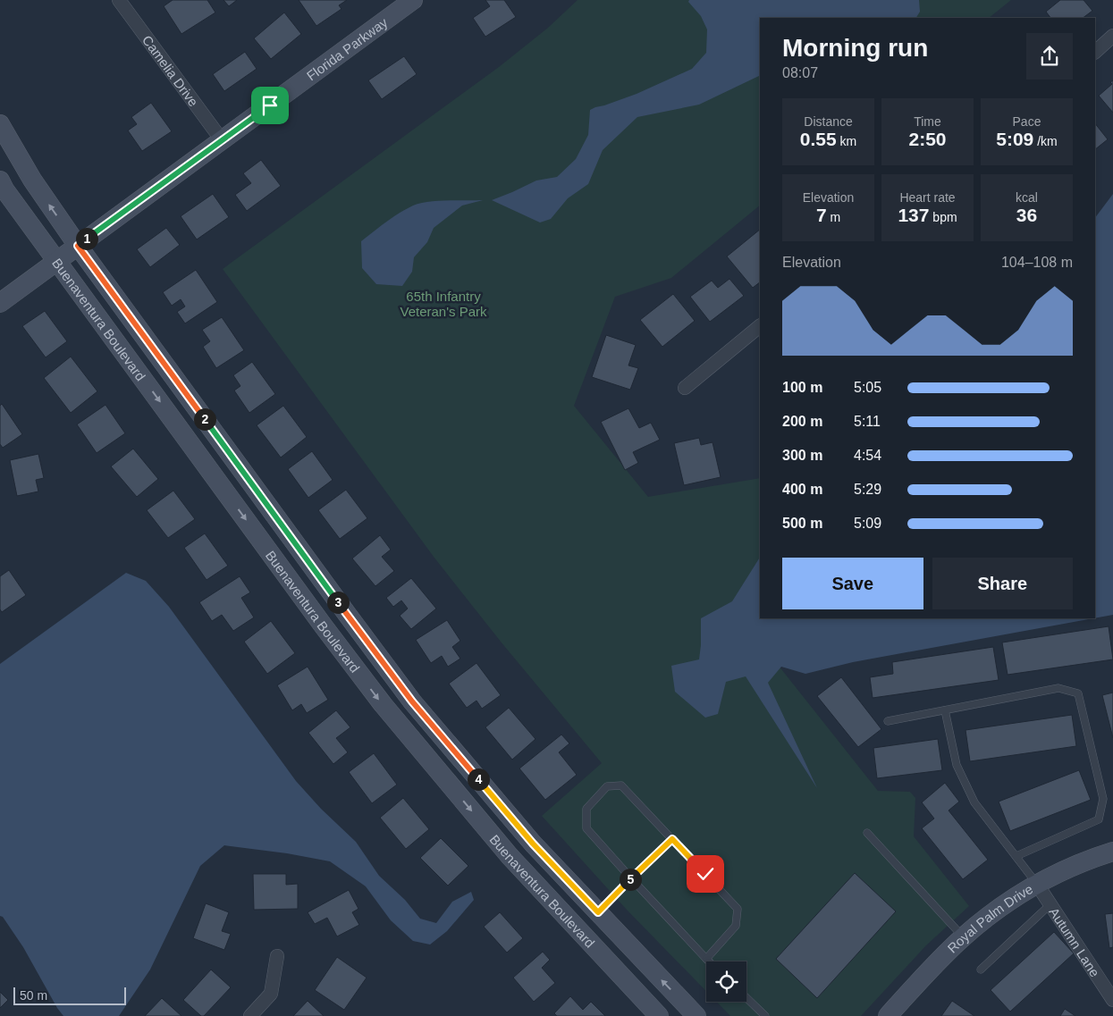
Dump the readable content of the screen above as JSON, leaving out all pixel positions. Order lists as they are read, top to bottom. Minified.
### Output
{"streets":{"main road":["Florida Parkway","Buenaventura Boulevard","Royal Palm Drive"],"street":["Camelia Drive","Autumn Lane"]},"crossings":[["Florida Parkway","Camelia Drive"],["Florida Parkway","Buenaventura Boulevard"],["Royal Palm Drive","Autumn Lane"]],"parks":["65th Infantry Veteran's Park"],"scale_bar":"50 m","page":{"heading":["Morning run","08:07"],"stats":[["Distance","0.55 km"],["Time","2:50"],["Pace","5:09 /km"],["Elevation","7 m"],["Heart rate","137 bpm"],["kcal","36"]],"pins":["1","2","3","4","5"],"chart":["Elevation","104–108 m"],"list":[{"name":"100 m","note":"5:05"},{"name":"200 m","note":"5:11"},{"name":"300 m","note":"4:54"},{"name":"400 m","note":"5:29"},{"name":"500 m","note":"5:09"}],"buttons":["Save","Share"],"scale":"50 m"}}
